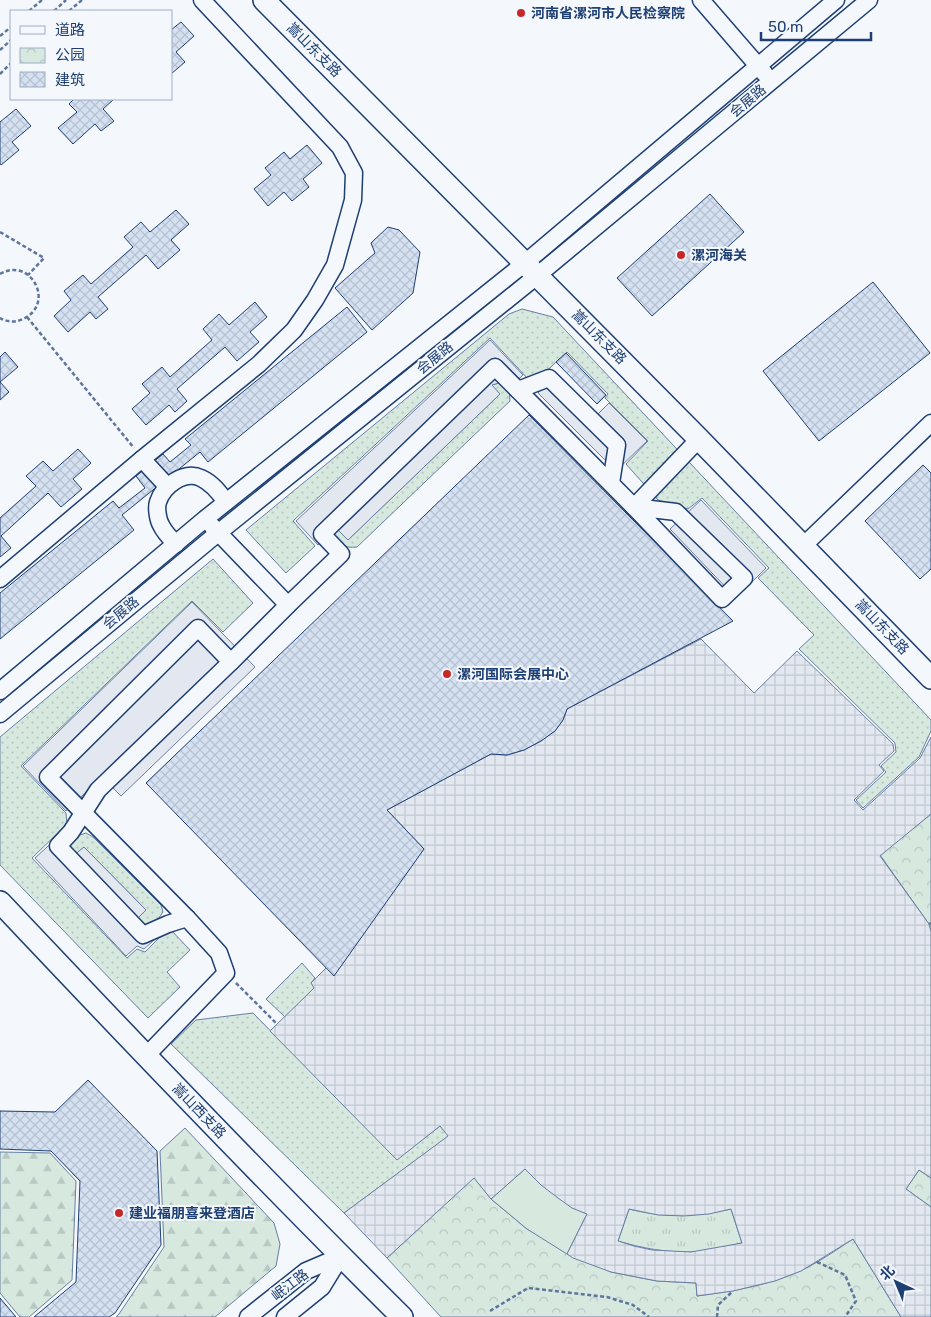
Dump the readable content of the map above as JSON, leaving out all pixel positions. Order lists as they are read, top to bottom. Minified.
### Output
{"streets":{"main road":["嵩山东支路","嵩山西支路"],"street":["会展路","岷江路"]},"crossings":[["嵩山东支路","会展路"],["嵩山西支路","岷江路"]],"places":["河南省漯河市人民检察院","漯河海关","漯河国际会展中心","建业福朋喜来登酒店"],"legend":["道路","公园","建筑"],"scale_bar":"50 m","north":"top left"}
